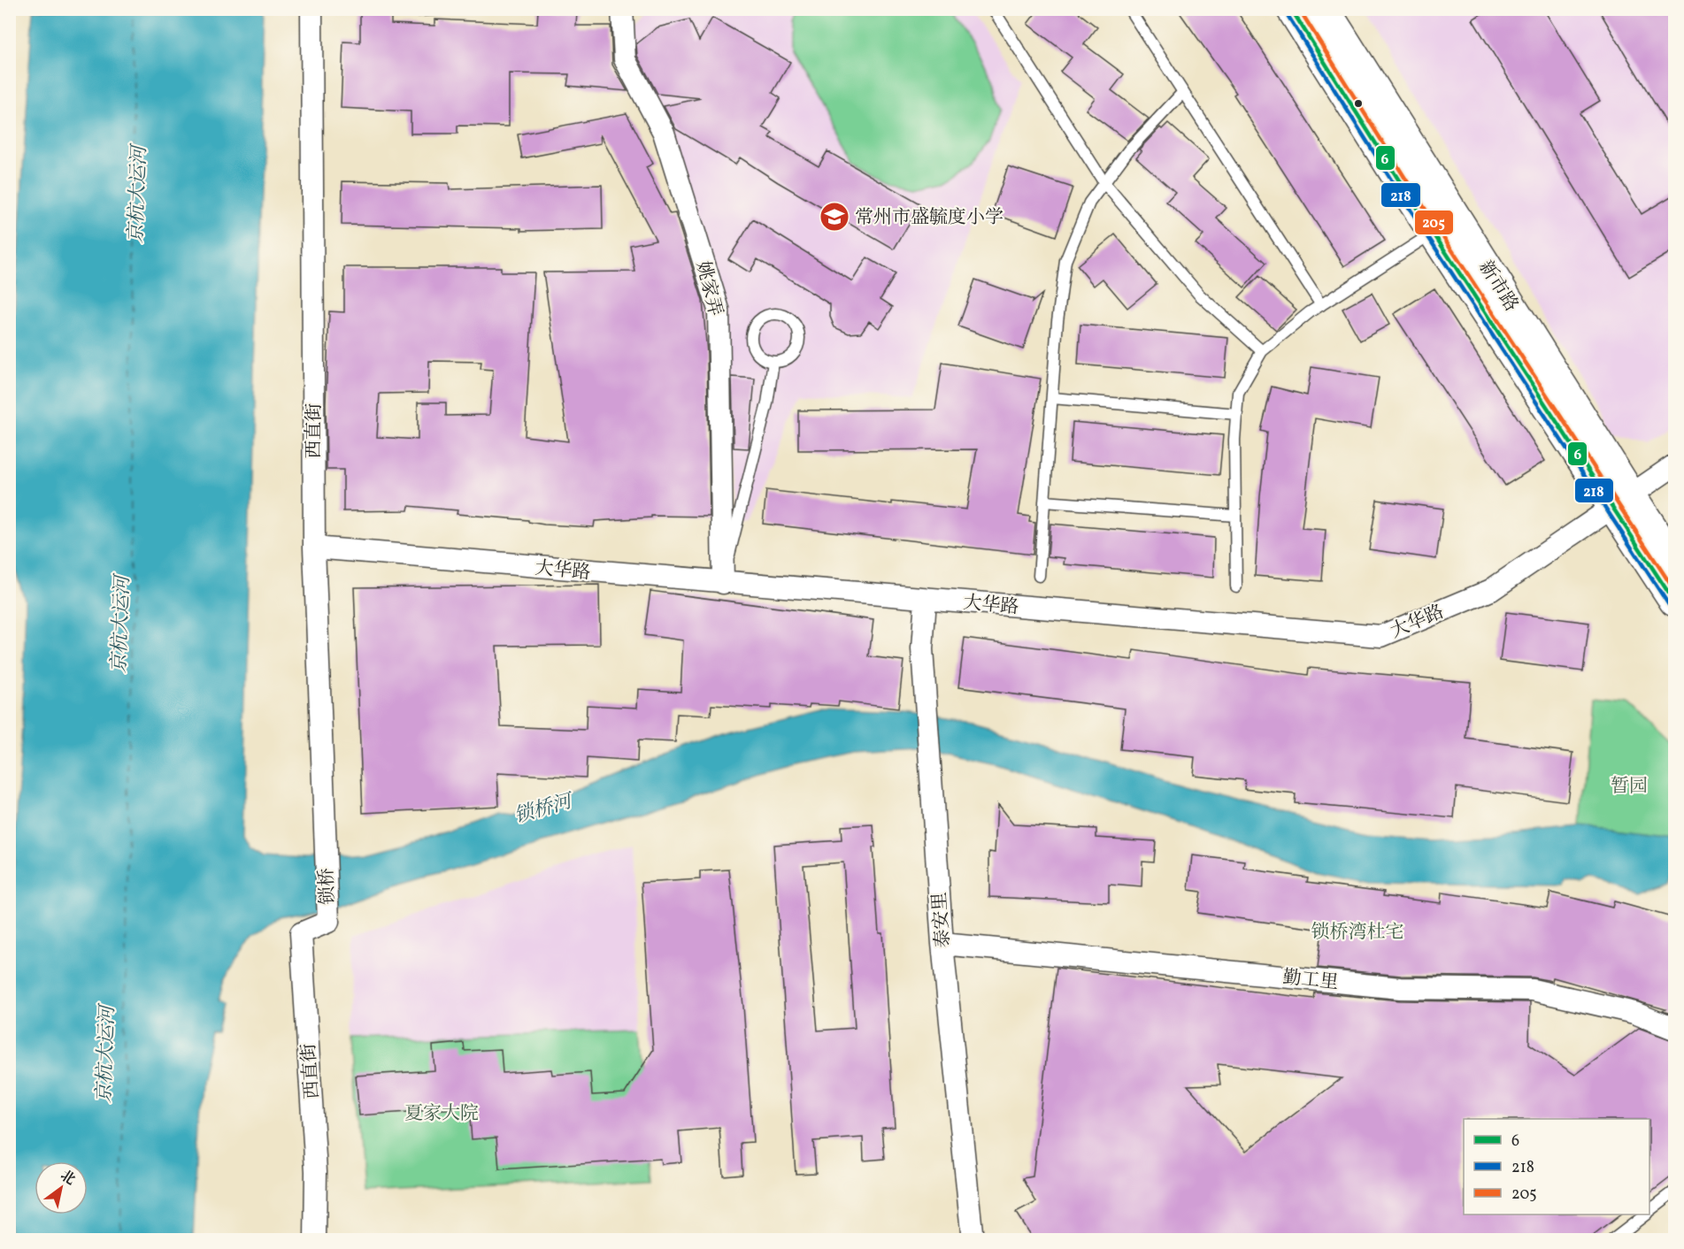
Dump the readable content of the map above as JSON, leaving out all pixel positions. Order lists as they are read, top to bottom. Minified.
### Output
{"streets":{"street":["新市路","姚家弄","西直街","大华路","锁桥","泰安里","勤工里"]},"crossings":[["新市路","大华路"],["姚家弄","大华路"],["西直街","大华路"],["西直街","锁桥"],["大华路","泰安里"],["泰安里","勤工里"]],"water":["京杭大运河","锁桥河"],"parks":["暂园","锁桥湾杜宅","夏家大院"],"places":{"school or university":["常州市盛毓度小学"]},"lines":["transit line 6","transit line 205","transit line 218"],"legend":["6","218","205"],"north":"top right"}
